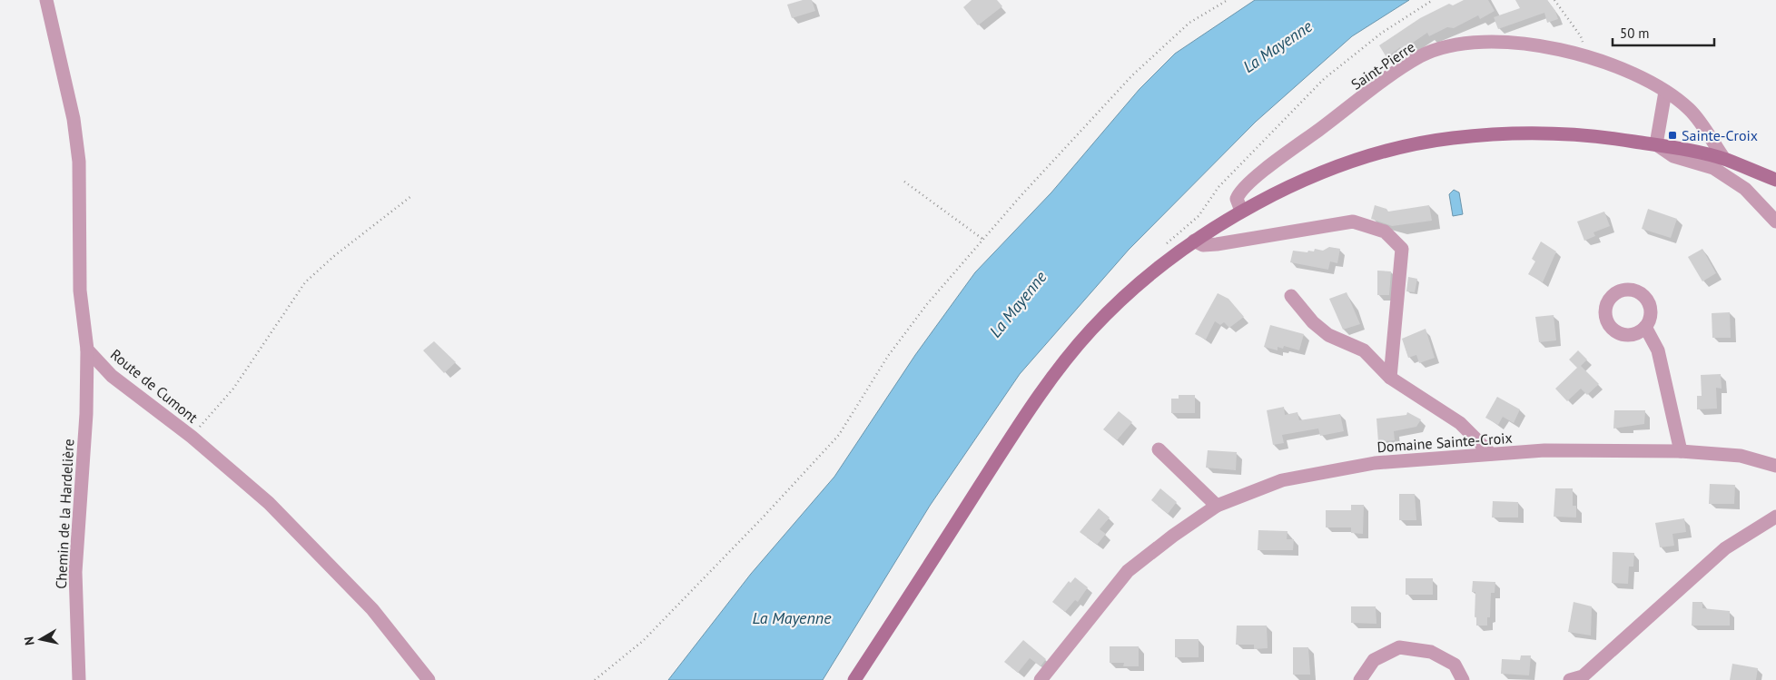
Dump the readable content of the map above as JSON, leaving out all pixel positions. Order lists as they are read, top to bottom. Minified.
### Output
{"streets":{"street":["Saint-Pierre","Route de Cumont","Domaine Sainte-Croix","Chemin de la Hardelière"]},"crossings":[["Route de Cumont","Chemin de la Hardelière"]],"water":["La Mayenne"],"places":{"transit":["Sainte-Croix"]},"scale_bar":"50 m","north":"left"}
